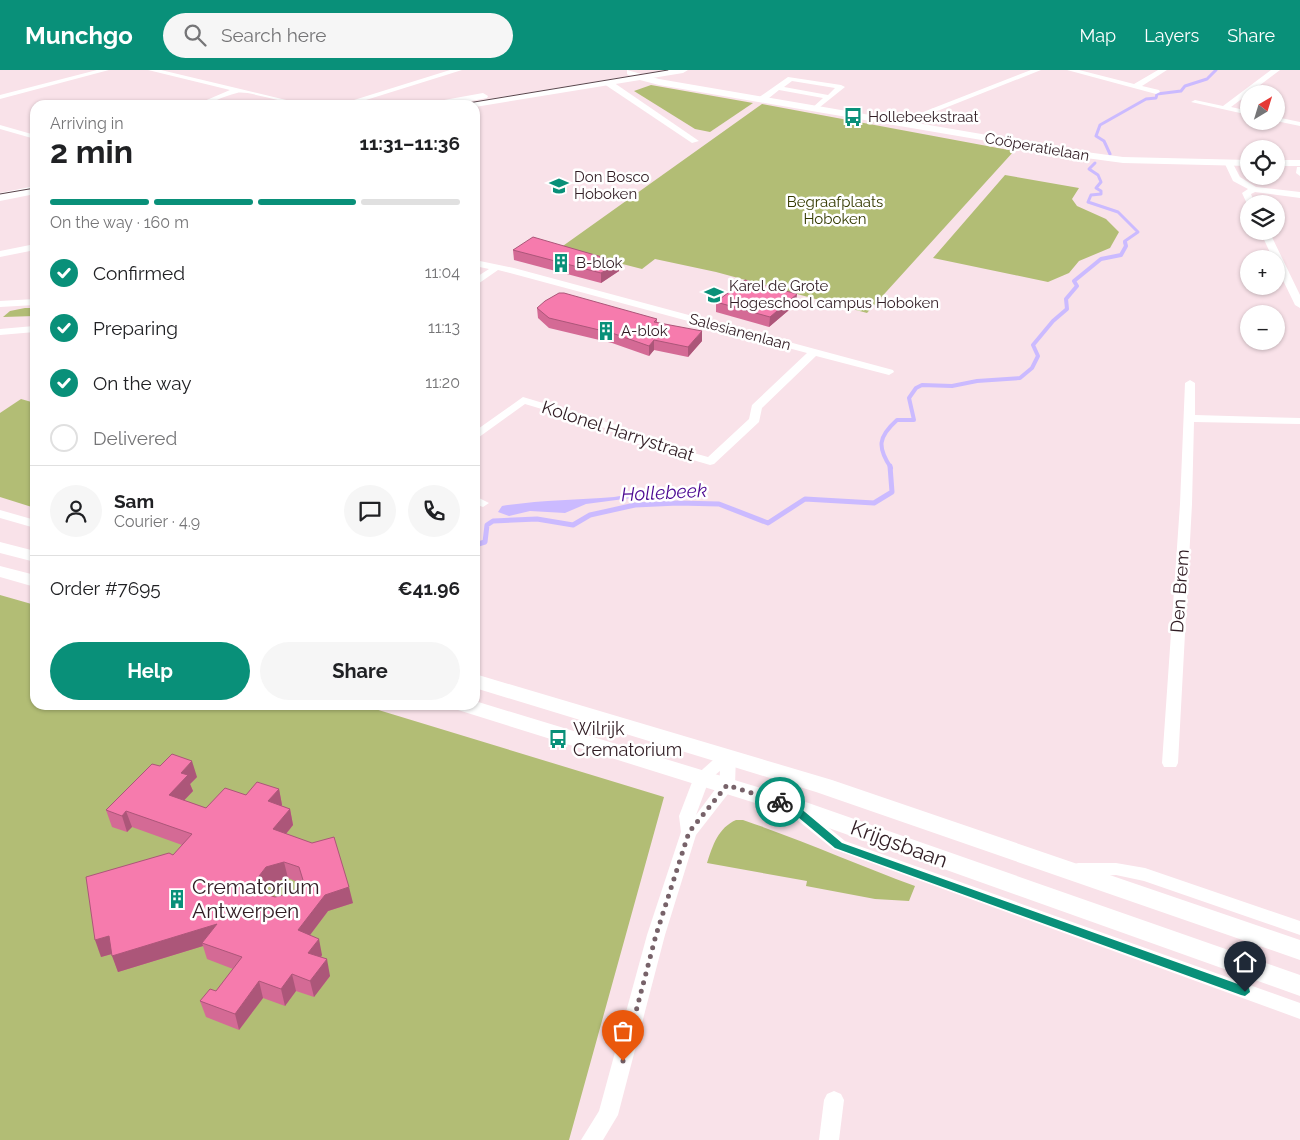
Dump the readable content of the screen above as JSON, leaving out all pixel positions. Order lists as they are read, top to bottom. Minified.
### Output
{"streets":{"main road":["Krijgsbaan"],"street":["Coöperatielaan","Salesianenlaan","Kolonel Harrystraat","Den Brem"]},"crossings":[["Salesianenlaan","Kolonel Harrystraat"]],"water":["Hollebeek"],"parks":["Begraafplaats Hoboken"],"places":{"bus stop":["Hollebeekstraat","Wilrijk Crematorium"],"school or university":["Don Bosco Hoboken","Karel de Grote Hogeschool campus Hoboken"],"building":["B-blok","A-blok","Crematorium Antwerpen"]},"north":"top right","page":{"header":"Munchgo","search":"Search here","nav":["Map","Layers","Share"],"map_buttons":["+","−"],"heading":["2 min","Arriving in","11:31–11:36"],"panel":["Sam","Courier · 4.9","Order #7695","€41.96"],"bar":"On the way · 160 m","list":[["Confirmed","11:04"],["Preparing","11:13"],["On the way","11:20"],"Delivered"],"buttons":["Help","Share"]}}
